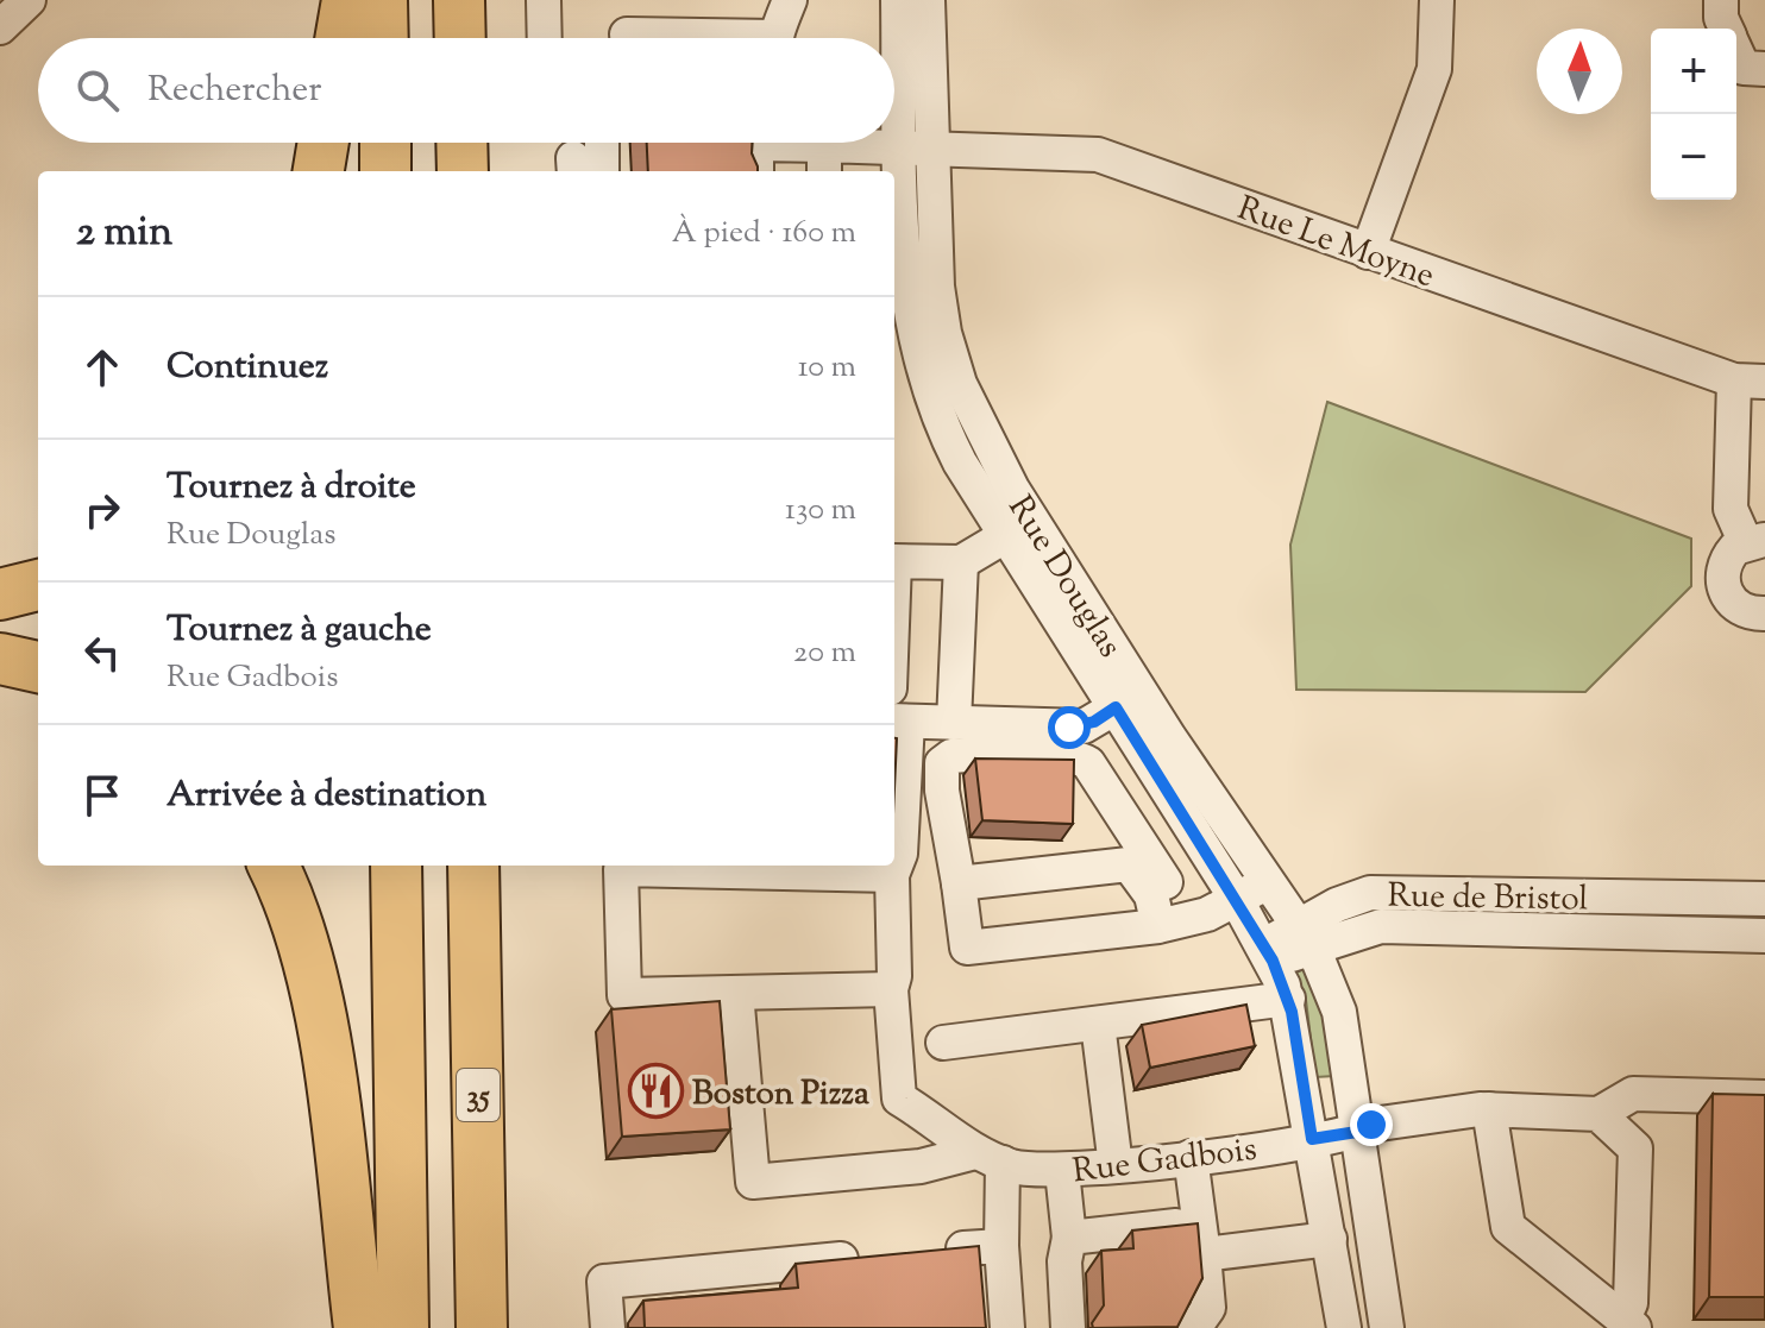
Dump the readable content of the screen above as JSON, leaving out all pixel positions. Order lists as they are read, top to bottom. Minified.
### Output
{"streets":{"highway":["35"],"street":["Rue Le Moyne","Rue Douglas","Rue de Bristol","Rue Gadbois"]},"crossings":[["Rue Le Moyne","Rue Douglas"],["Rue Douglas","Rue de Bristol"],["Rue Douglas","Rue Gadbois"]],"places":{"restaurant":["Boston Pizza"]},"north":"top","page":{"map_buttons":["+","−"],"search":"Rechercher","heading":["2 min","À pied · 160 m"],"list":[["Continuez","10 m"],["Tournez à droite","Rue Douglas","130 m"],["Tournez à gauche","Rue Gadbois","20 m"],"Arrivée à destination"]}}
